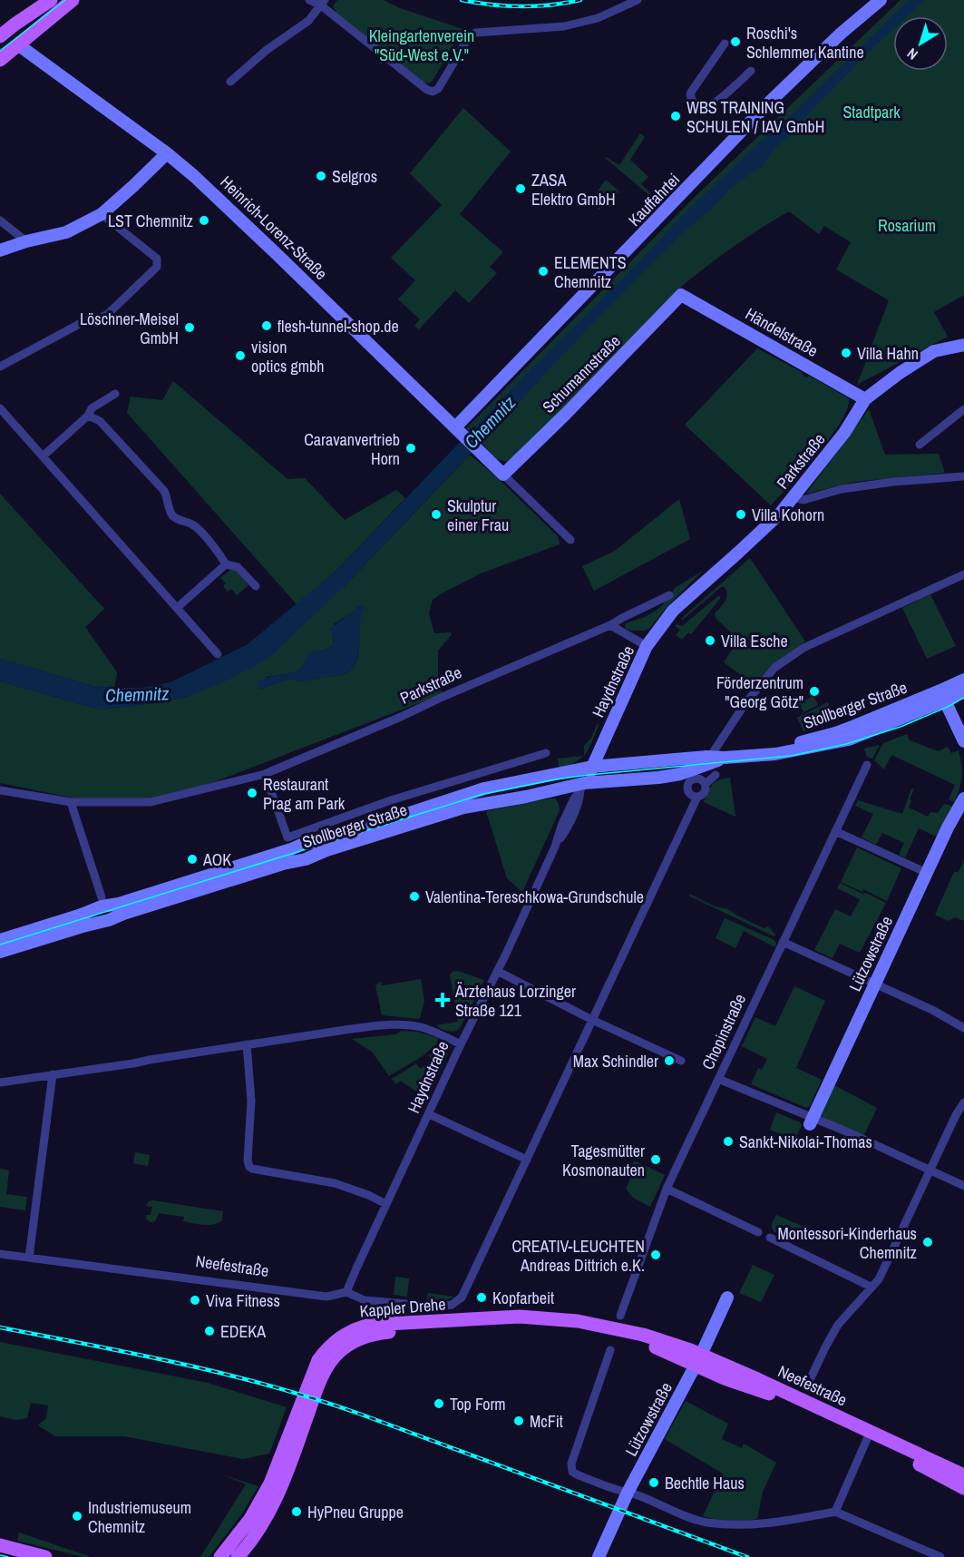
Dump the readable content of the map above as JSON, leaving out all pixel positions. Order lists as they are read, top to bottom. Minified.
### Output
{"streets":{"main road":["Heinrich-Lorenz-Straße","Neefestraße","Kappler Drehe"],"street":["Kauffahrtei","Händelstraße","Schumannstraße","Parkstraße","Haydnstraße","Stollberger Straße","Lützowstraße","Chopinstraße"]},"crossings":[["Kauffahrtei","Heinrich-Lorenz-Straße"],["Heinrich-Lorenz-Straße","Schumannstraße"],["Händelstraße","Schumannstraße"],["Händelstraße","Parkstraße"],["Parkstraße","Haydnstraße"],["Haydnstraße","Stollberger Straße"],["Haydnstraße","Neefestraße"],["Lützowstraße","Neefestraße"],["Neefestraße","Kappler Drehe"]],"water":["Chemnitz"],"parks":["Kleingartenverein \"Süd-West e.V.\"","Stadtpark","Rosarium"],"places":{"other":["Roschi's Schlemmer Kantine","WBS TRAINING SCHULEN / IAV GmbH","Selgros","ZASA Elektro GmbH","LST Chemnitz","ELEMENTS Chemnitz","flesh-tunnel-shop.de","Löschner-Meisel GmbH","Villa Hahn","vision optics gmbh","Caravanvertrieb Horn","Skulptur einer Frau","Villa Kohorn","Villa Esche","Förderzentrum \"Georg Götz\"","Restaurant Prag am Park","AOK","Valentina-Tereschkowa-Grundschule","Max Schindler","Sankt-Nikolai-Thomas","Tagesmütter Kosmonauten","Montessori-Kinderhaus Chemnitz","CREATIV-LEUCHTEN Andreas Dittrich e.K.","Kopfarbeit","Viva Fitness","EDEKA","Top Form","McFit","Bechtle Haus","HyPneu Gruppe","Industriemuseum Chemnitz"],"health":["Ärztehaus Lorzinger Straße 121"]},"north":"bottom left"}
